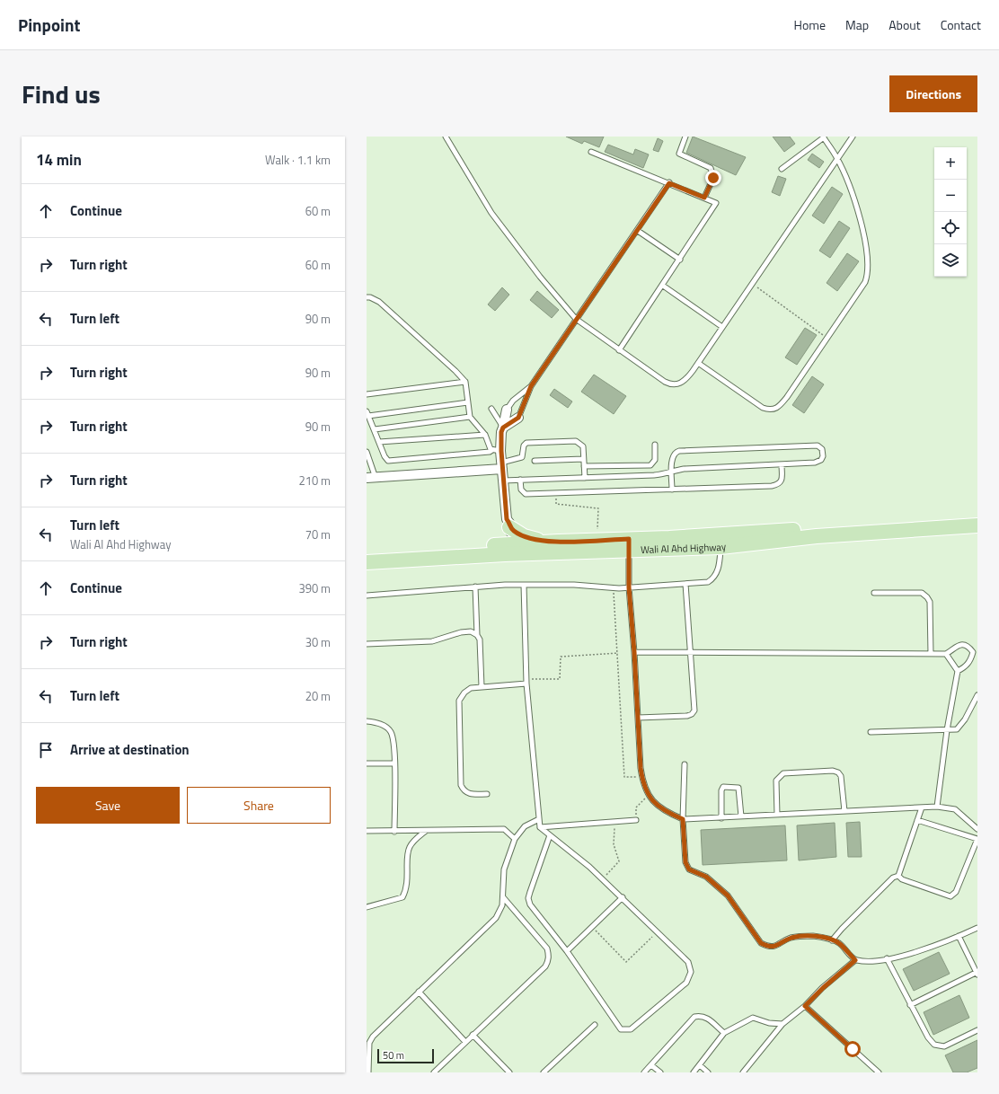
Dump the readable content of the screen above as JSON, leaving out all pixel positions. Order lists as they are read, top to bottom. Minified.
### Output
{"streets":{"main road":["Wali Al Ahd Highway"]},"scale_bar":"50 m","page":{"header":"Pinpoint","nav":["Home","Map","About","Contact"],"title":"Find us","buttons":["Directions",["Save","Share"]],"heading":["14 min","Walk · 1.1 km"],"map_buttons":["+","−"],"list":[["Continue","60 m"],["Turn right","60 m"],["Turn left","90 m"],["Turn right","90 m"],["Turn right","90 m"],["Turn right","210 m"],["Turn left","Wali Al Ahd Highway","70 m"],["Continue","390 m"],["Turn right","30 m"],["Turn left","20 m"],"Arrive at destination"],"scale":"50 m"}}
